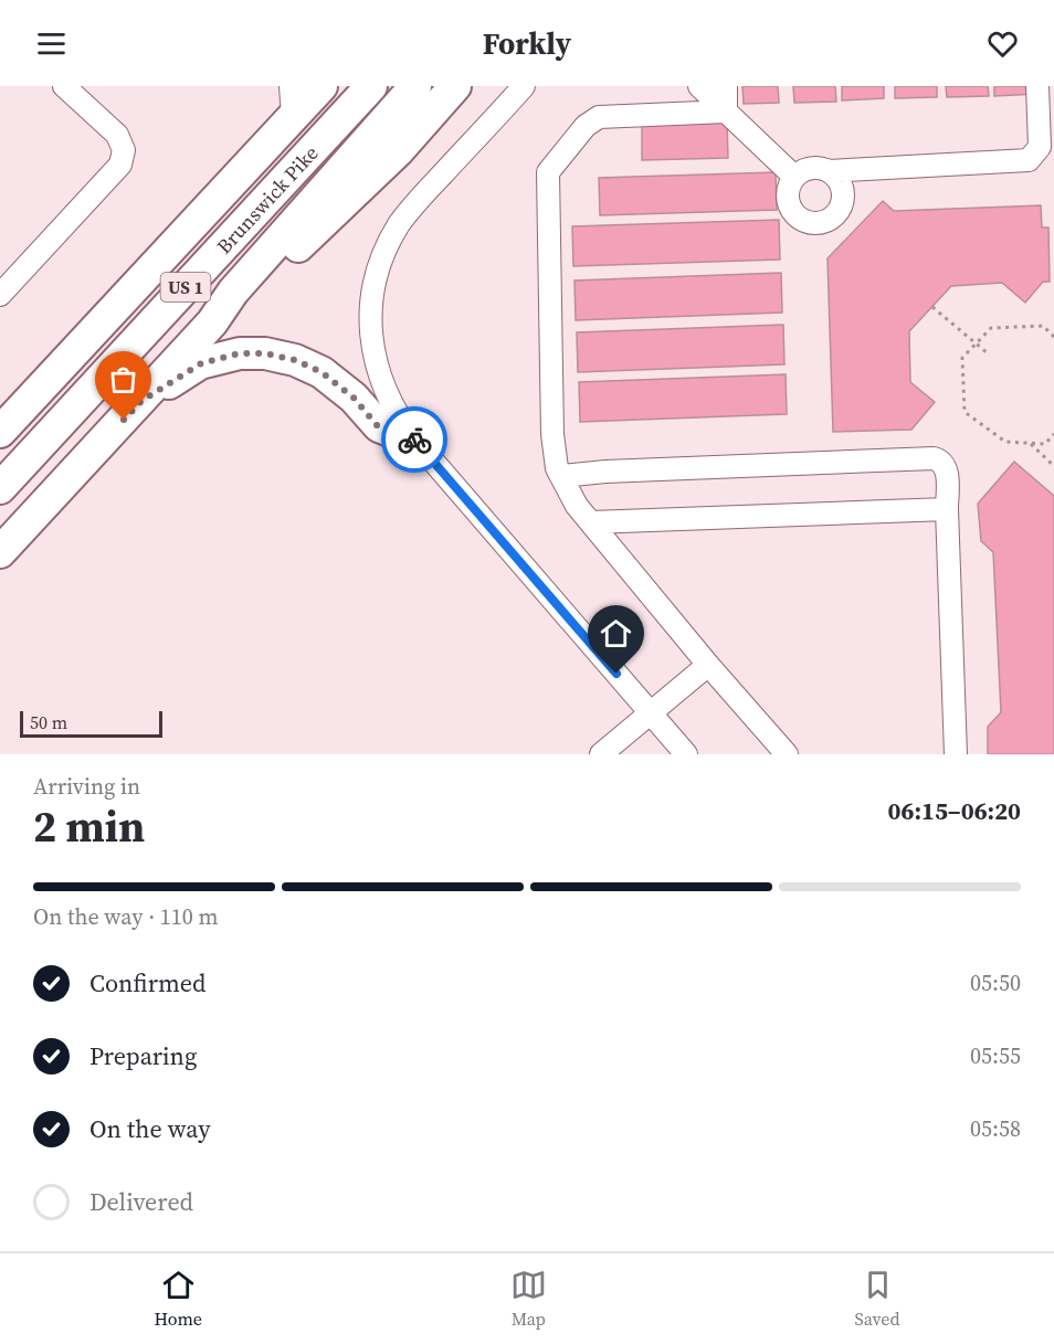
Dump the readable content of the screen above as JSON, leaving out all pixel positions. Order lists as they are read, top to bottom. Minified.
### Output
{"streets":{"highway":["Brunswick Pike","US 1"]},"scale_bar":"50 m","page":{"header":"Forkly","scale":"50 m","heading":["2 min","Arriving in","06:15–06:20"],"bar":"On the way · 110 m","list":[["Confirmed","05:50"],["Preparing","05:55"],["On the way","05:58"],"Delivered"],"tabs":["Home","Map","Saved"]}}
